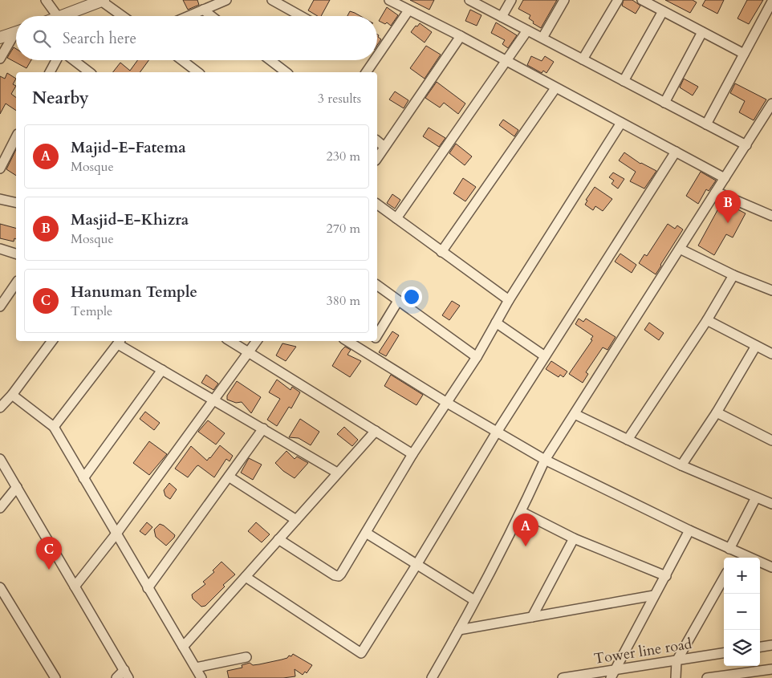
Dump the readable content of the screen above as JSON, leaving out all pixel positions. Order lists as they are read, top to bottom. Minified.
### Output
{"streets":{"street":["Tower line road"]},"page":{"search":"Search here","heading":["Nearby","3 results"],"list":[{"mark":"A","name":"Majid-E-Fatema","note":"Mosque","value":"230 m"},{"mark":"B","name":"Masjid-E-Khizra","note":"Mosque","value":"270 m"},{"mark":"C","name":"Hanuman Temple","note":"Temple","value":"380 m"}],"pins":["B","A","C"],"map_buttons":["+","−"]}}
